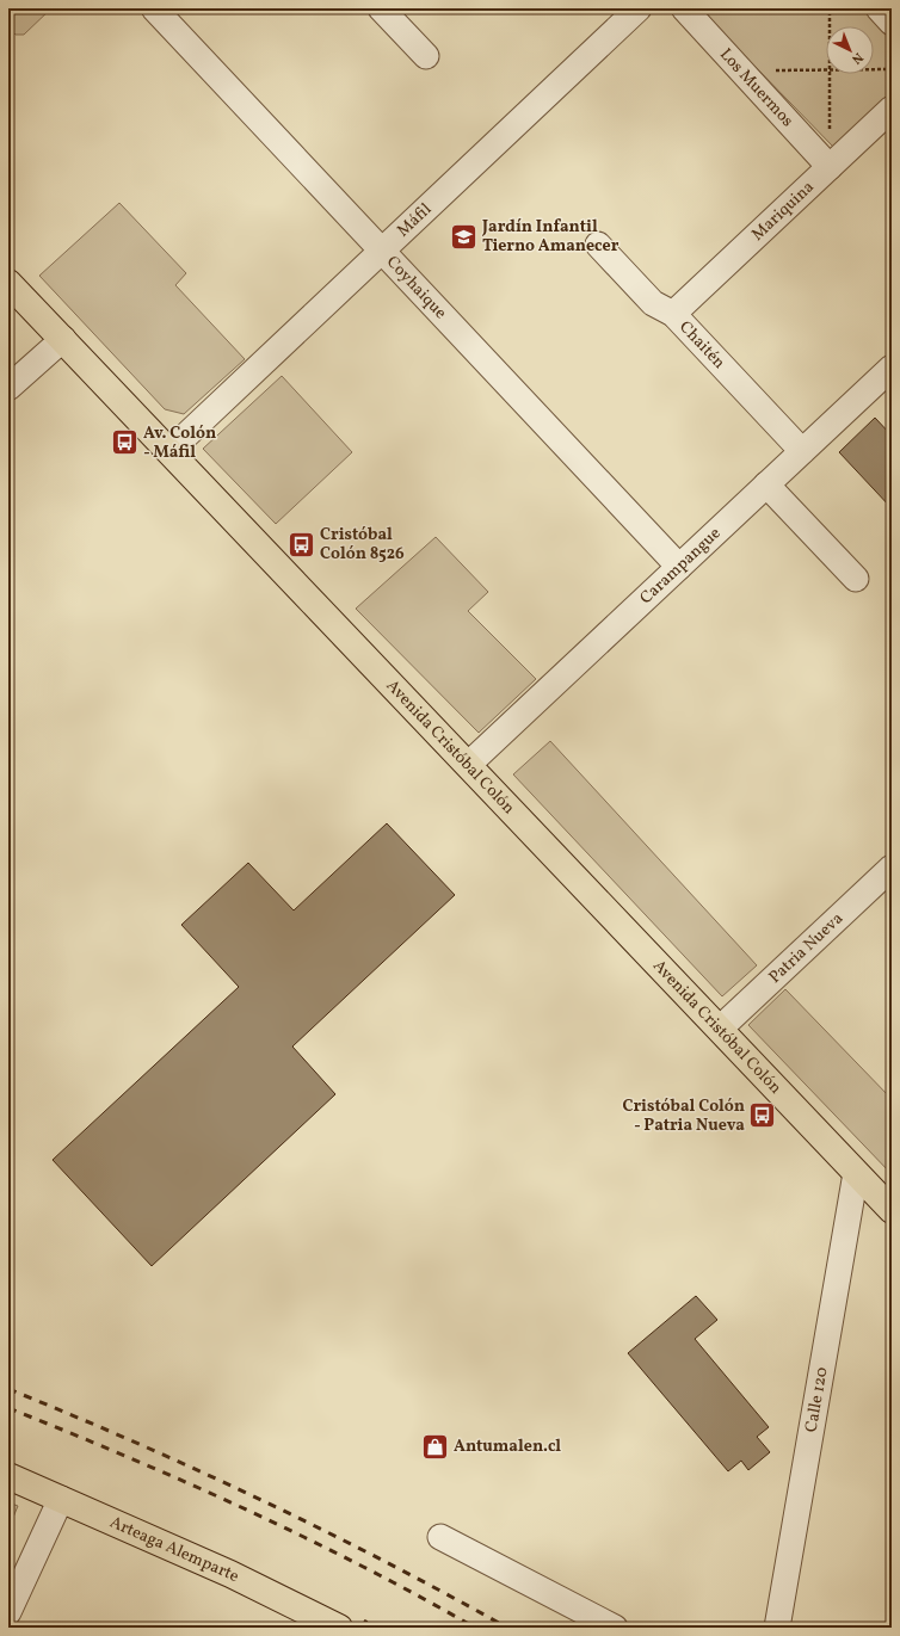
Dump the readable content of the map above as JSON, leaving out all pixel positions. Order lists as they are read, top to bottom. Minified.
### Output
{"streets":{"main road":["Avenida Cristóbal Colón","Arteaga Alemparte"],"street":["Los Muermos","Mariquina","Máfil","Coyhaique","Chaitén","Carampangue","Patria Nueva","Calle 120"]},"crossings":[["Los Muermos","Mariquina"],["Mariquina","Chaitén"],["Máfil","Coyhaique"],["Máfil","Avenida Cristóbal Colón"],["Coyhaique","Carampangue"],["Chaitén","Carampangue"],["Carampangue","Avenida Cristóbal Colón"],["Avenida Cristóbal Colón","Patria Nueva"],["Avenida Cristóbal Colón","Calle 120"]],"places":{"school or university":["Jardín Infantil Tierno Amanecer"],"bus stop":["Av. Colón - Máfil","Cristóbal Colón 8526","Cristóbal Colón - Patria Nueva"],"shop":["Antumalen.cl"]},"north":"bottom right"}
